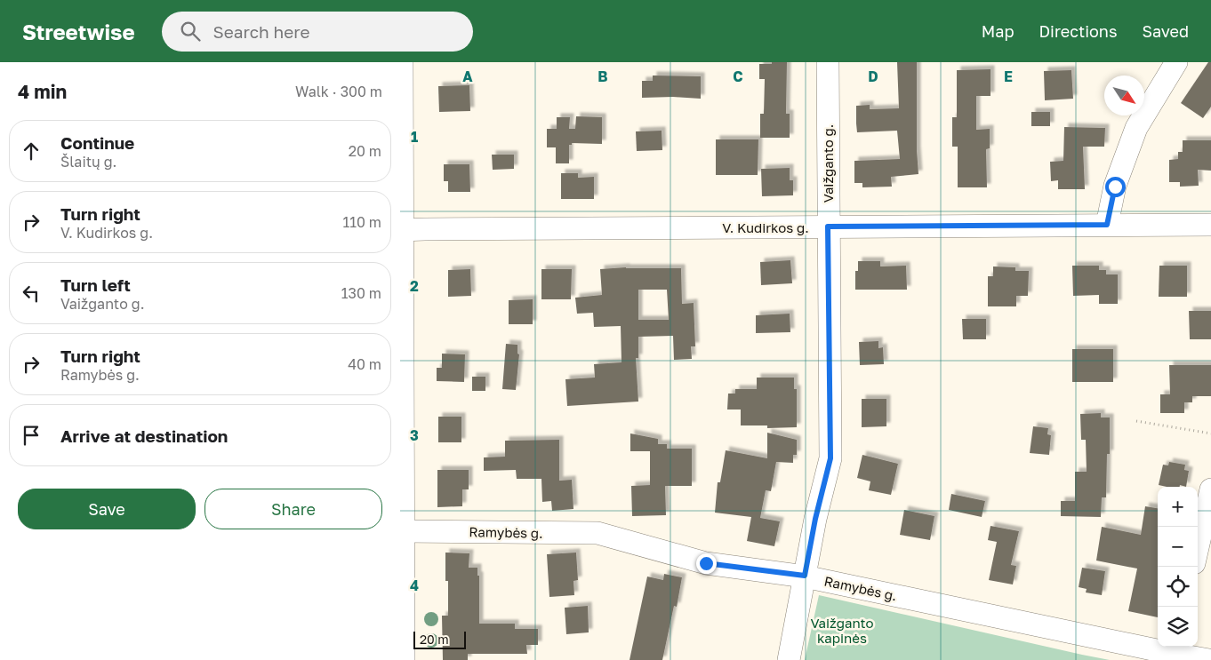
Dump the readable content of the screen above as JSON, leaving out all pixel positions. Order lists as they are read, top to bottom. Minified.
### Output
{"streets":{"street":["Vaižganto g.","V. Kudirkos g.","Ramybės g."]},"crossings":[["Vaižganto g.","V. Kudirkos g."],["Vaižganto g.","Ramybės g."]],"parks":["Vaižganto kapinės"],"scale_bar":"20 m","north":"bottom right","page":{"header":"Streetwise","search":"Search here","nav":["Map","Directions","Saved"],"heading":["4 min","Walk · 300 m"],"list":[["Continue","Šlaitų g.","20 m"],["Turn right","V. Kudirkos g.","110 m"],["Turn left","Vaižganto g.","130 m"],["Turn right","Ramybės g.","40 m"],"Arrive at destination"],"buttons":["Save","Share"],"map_buttons":["+","−"],"scale":"20 m"},"grid":{"columns":["A","B","C","D","E"],"rows":["1","2","3","4"]}}
